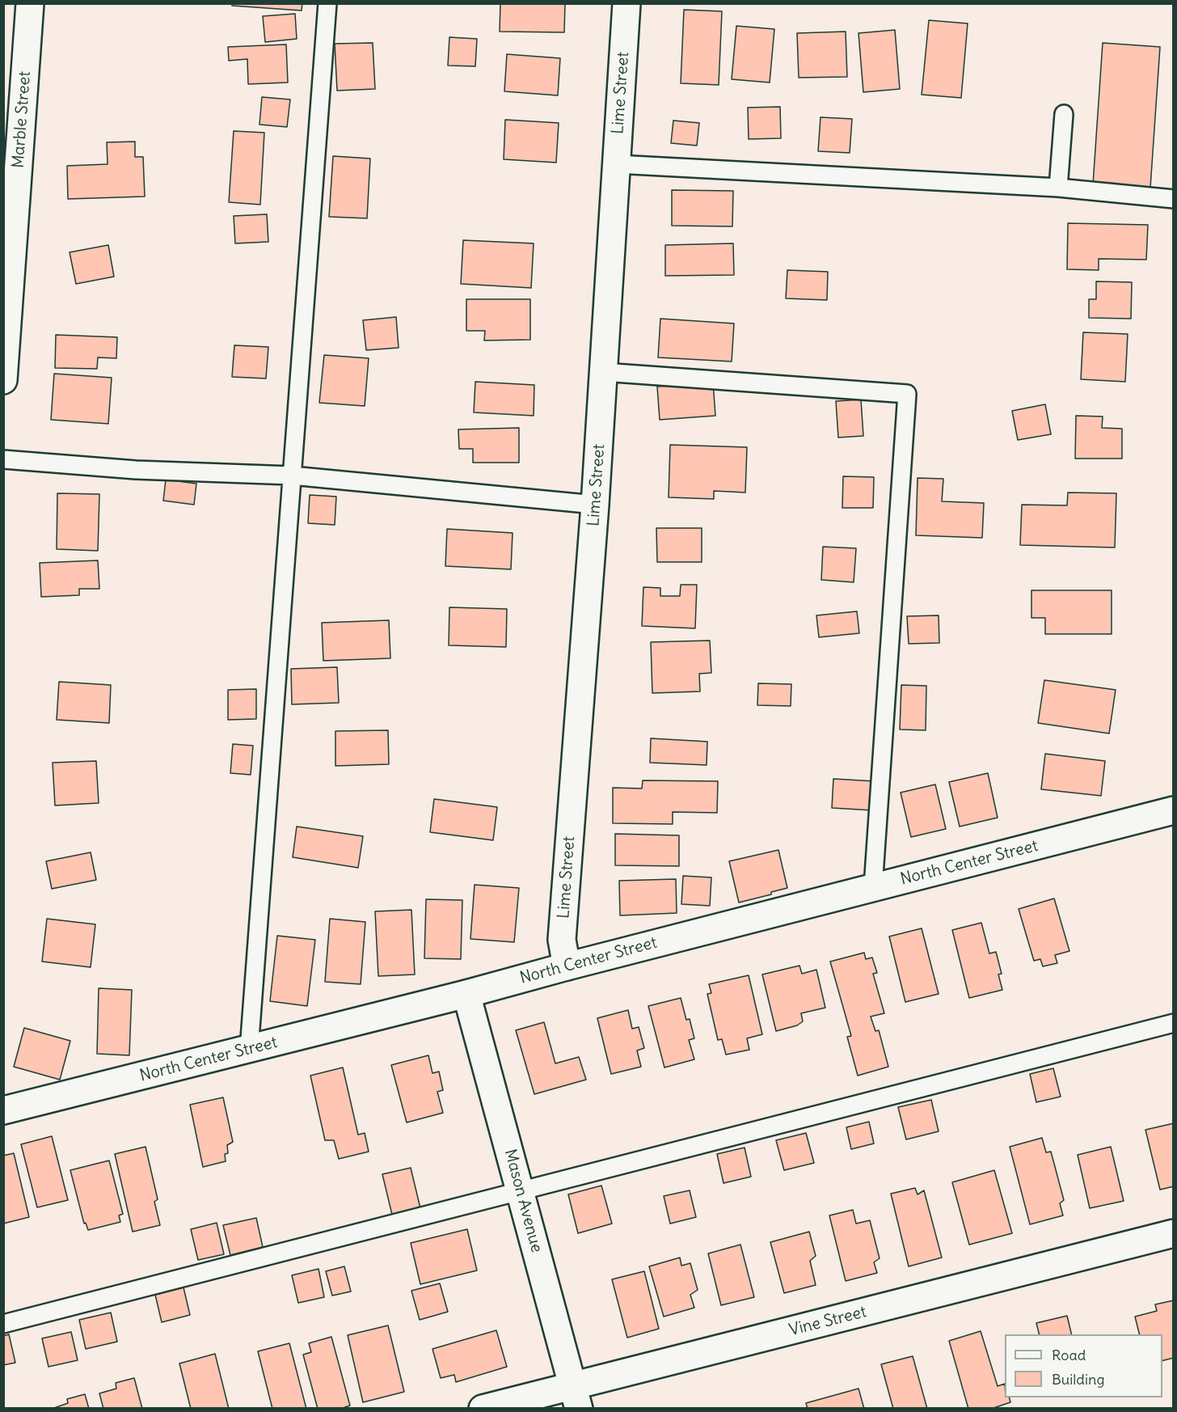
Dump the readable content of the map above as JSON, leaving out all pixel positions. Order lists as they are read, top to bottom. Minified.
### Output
{"streets":{"street":["Lime Street","Marble Street","North Center Street","Mason Avenue","Vine Street"]},"crossings":[["Lime Street","North Center Street"],["North Center Street","Mason Avenue"],["Mason Avenue","Vine Street"]],"legend":["Road","Building"]}
